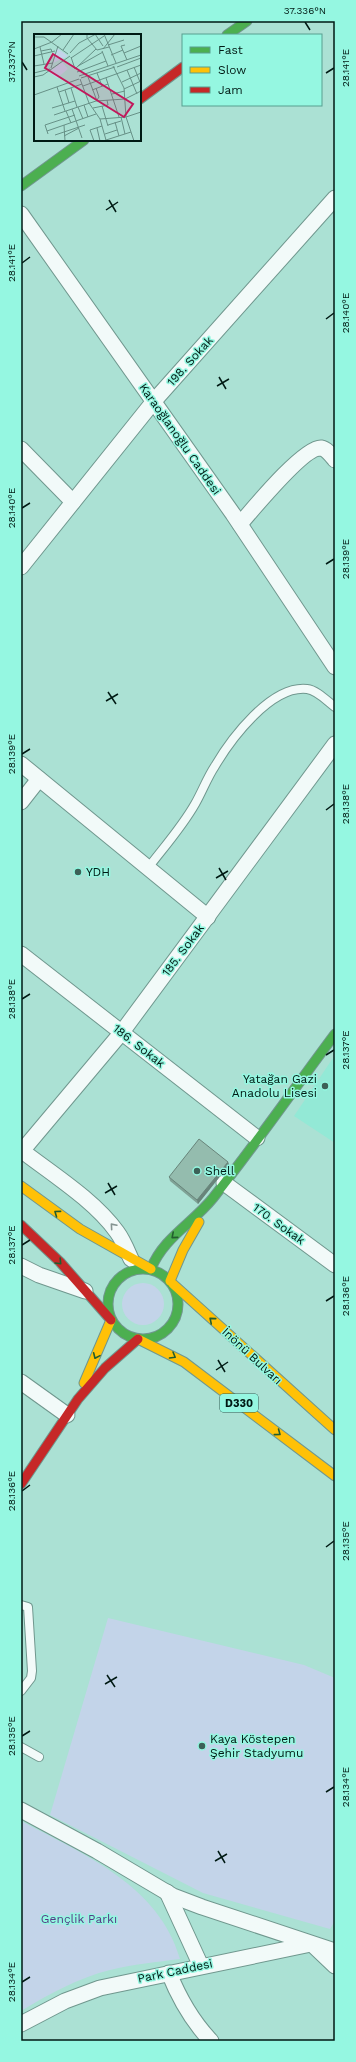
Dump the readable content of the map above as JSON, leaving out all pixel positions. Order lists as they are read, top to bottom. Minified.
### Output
{"streets":{"main road":["İnönü Bulvarı","D330"],"street":["198. Sokak","Karaoğlanoğlu Caddesi","185. Sokak","186. Sokak","170. Sokak","Park Caddesi"]},"crossings":[["198. Sokak","Karaoğlanoğlu Caddesi"],["185. Sokak","186. Sokak"],["İnönü Bulvarı","D330"]],"parks":["Gençlik Parkı"],"places":["YDH","Yatağan Gazi Anadolu Lisesi","Shell","Kaya Köstepen Şehir Stadyumu"],"legend":["Fast","Slow","Jam"],"coordinates":["37.336°N","37.337°N","28.141°E","28.140°E","28.139°E","28.138°E","28.137°E","28.136°E","28.135°E","28.134°E"]}
